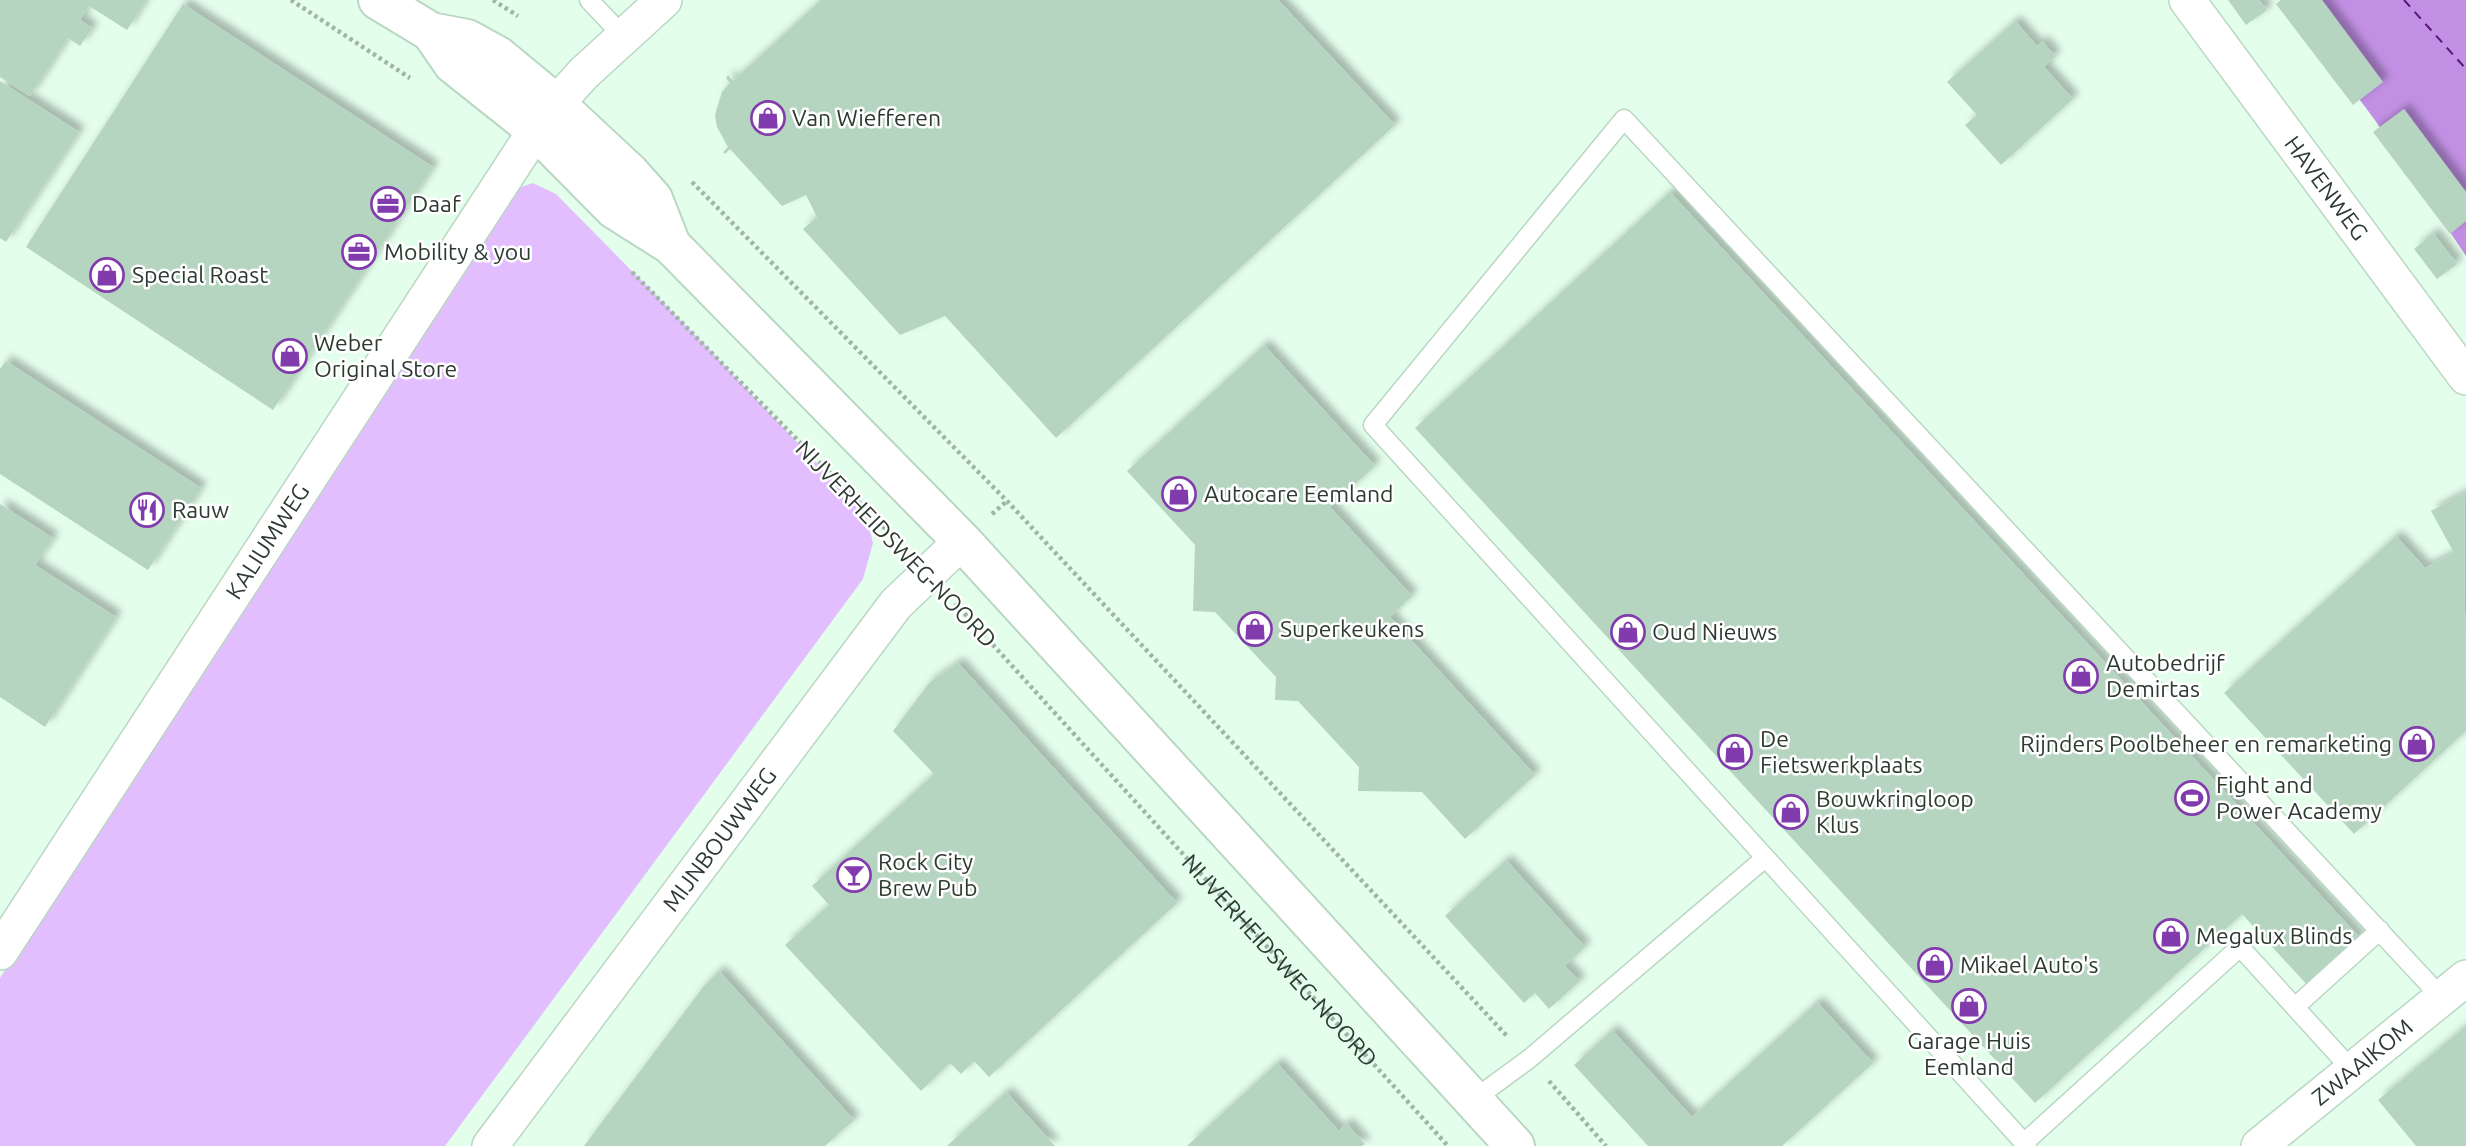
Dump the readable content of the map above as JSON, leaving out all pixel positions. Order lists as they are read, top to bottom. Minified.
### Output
{"streets":{"street":["HAVENWEG","KALIUMWEG","NIJVERHEIDSWEG-NOORD","MIJNBOUWWEG","ZWAAIKOM"]},"crossings":[["KALIUMWEG","NIJVERHEIDSWEG-NOORD"],["NIJVERHEIDSWEG-NOORD","MIJNBOUWWEG"]],"places":{"shop":["Van Wiefferen","Special Roast","Weber Original Store","Autocare Eemland","Superkeukens","Oud Nieuws","Autobedrijf Demirtas","Rijnders Poolbeheer en remarketing","De Fietswerkplaats","Bouwkringloop Klus","Megalux Blinds","Mikael Auto's","Garage Huis Eemland"],"office":["Daaf","Mobility & you"],"restaurant":["Rauw"],"sports":["Fight and Power Academy"],"bar":["Rock City Brew Pub"]}}
